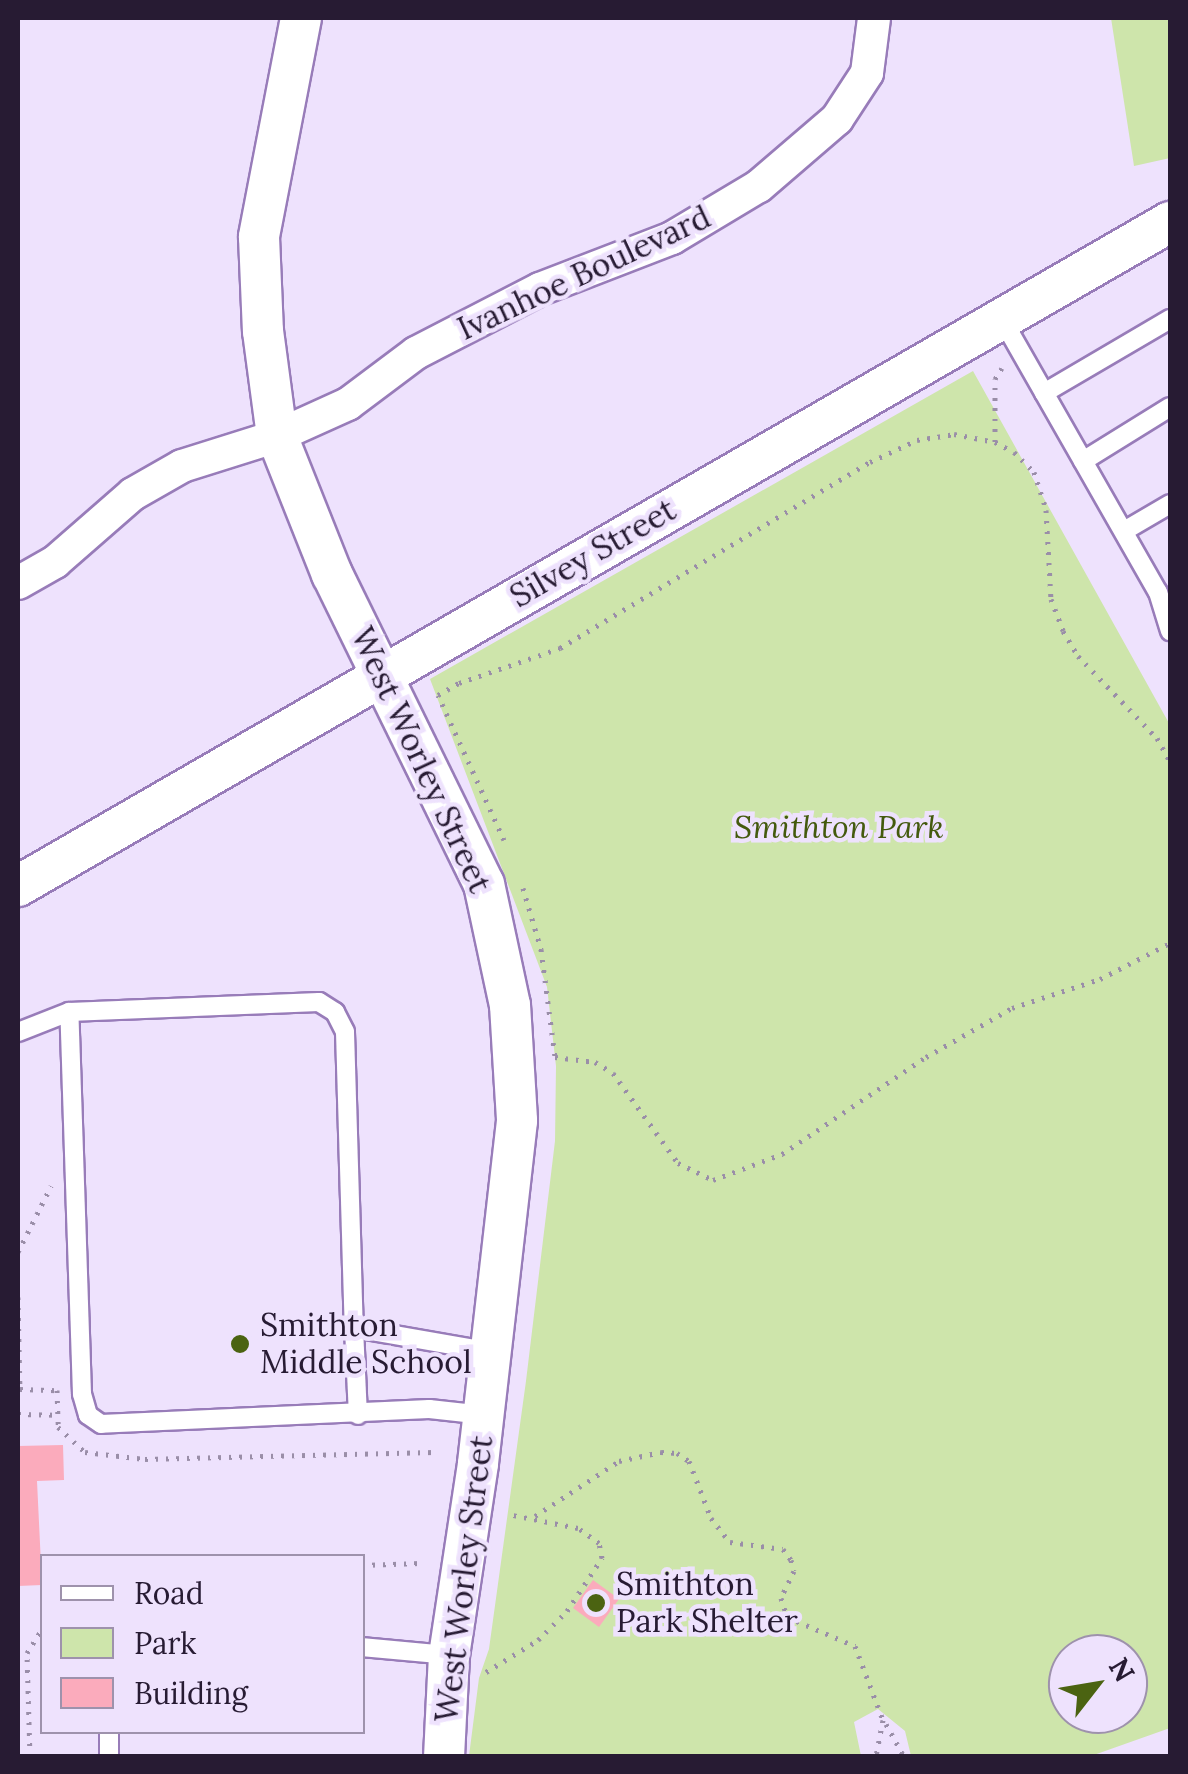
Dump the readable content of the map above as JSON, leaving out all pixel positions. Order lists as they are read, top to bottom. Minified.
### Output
{"streets":{"street":["Ivanhoe Boulevard","Silvey Street","West Worley Street"]},"crossings":[["Ivanhoe Boulevard","West Worley Street"],["Silvey Street","West Worley Street"]],"parks":["Smithton Park"],"places":["Smithton Middle School","Smithton Park Shelter"],"legend":["Road","Park","Building"],"north":"top right"}
